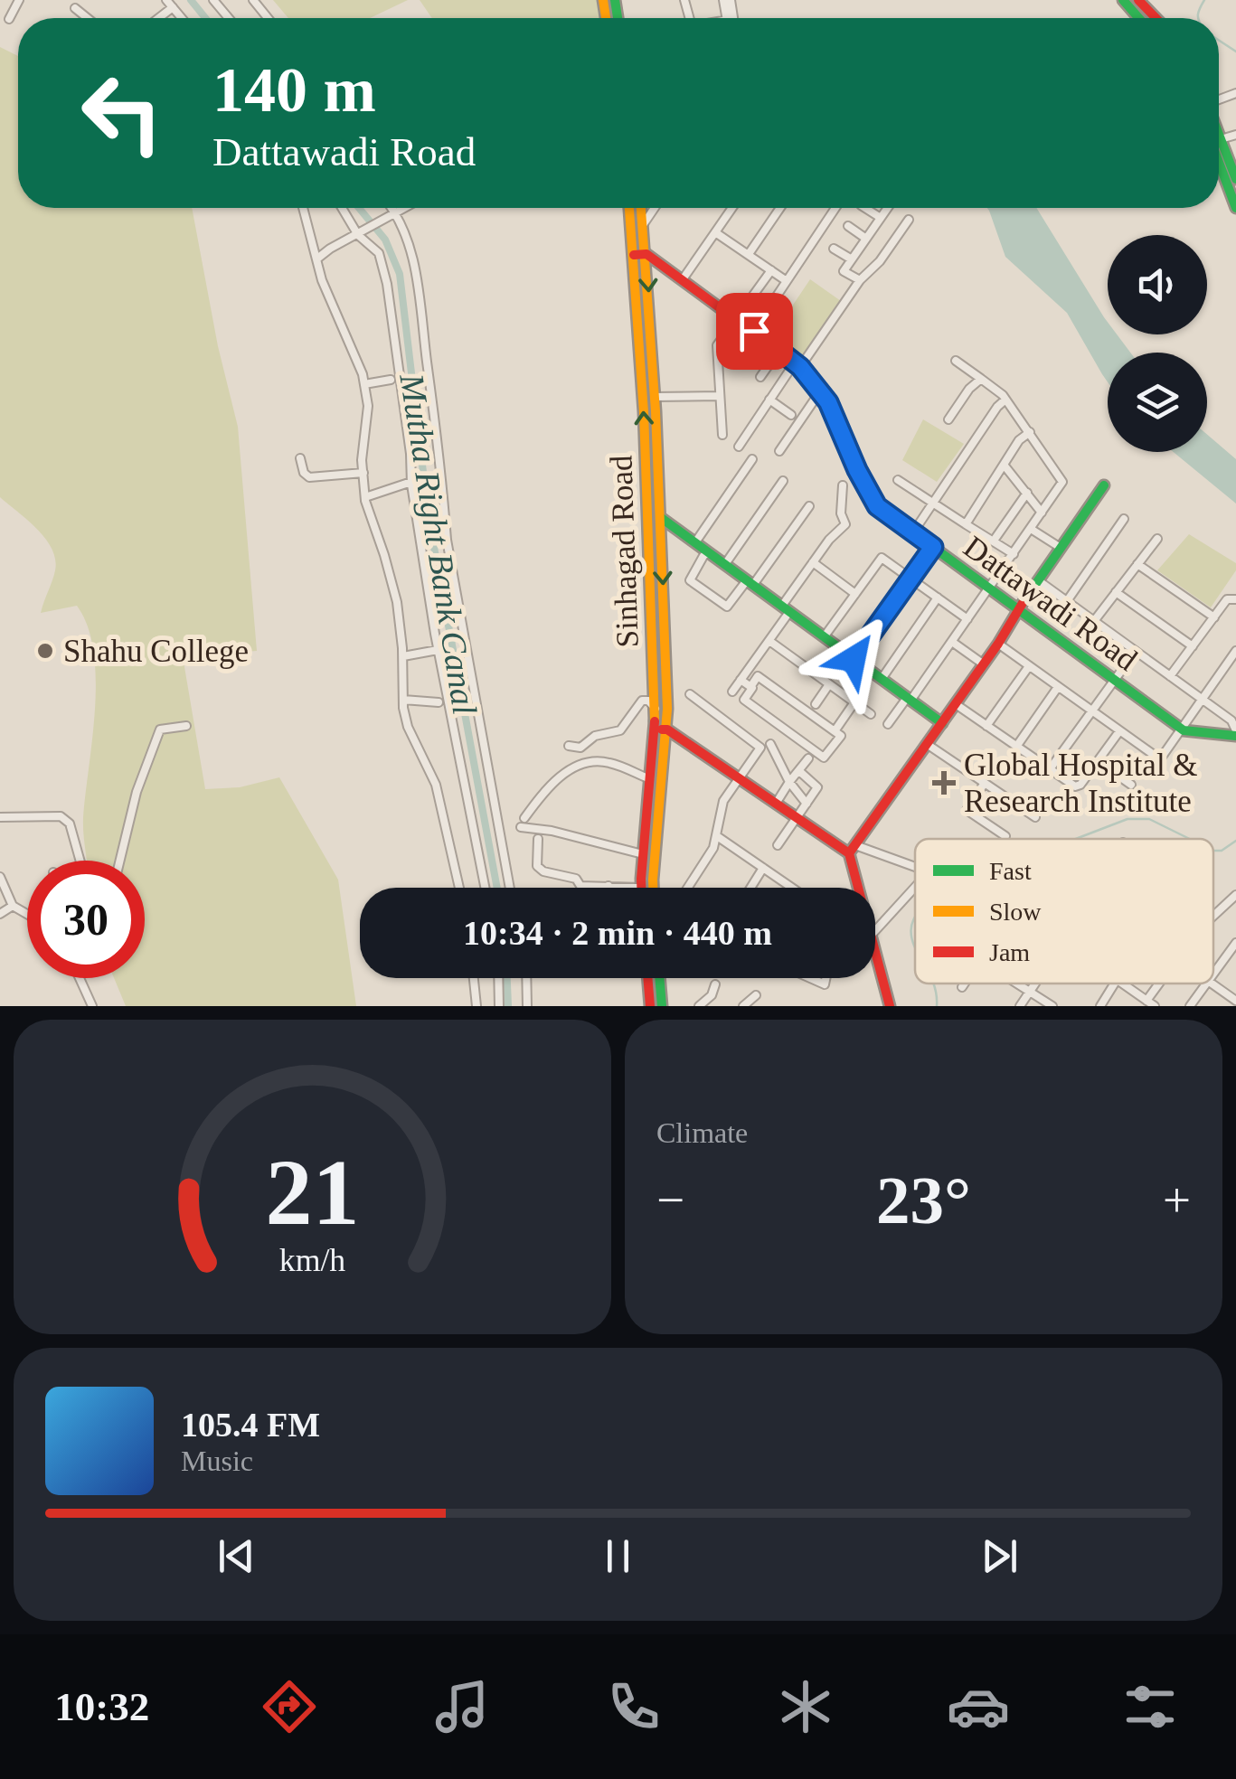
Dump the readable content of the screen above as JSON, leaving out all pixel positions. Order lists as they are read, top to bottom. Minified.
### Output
{"streets":{"street":["Sinhagad Road","Dattawadi Road"]},"crossings":[["Sinhagad Road","Dattawadi Road"]],"water":["Mutha Right Bank Canal"],"places":{"other":["Shahu College"],"health":["Global Hospital & Research Institute"]},"legend":["Fast","Slow","Jam"],"page":{"turn":["140 m","Dattawadi Road"],"limit":"30","trip":"10:34 · 2 min · 440 m","tile":"Climate","heat":["−","23°","+"],"song":["105.4 FM","Music"],"tabs":"10:32","gauge":["21","km/h"]}}
